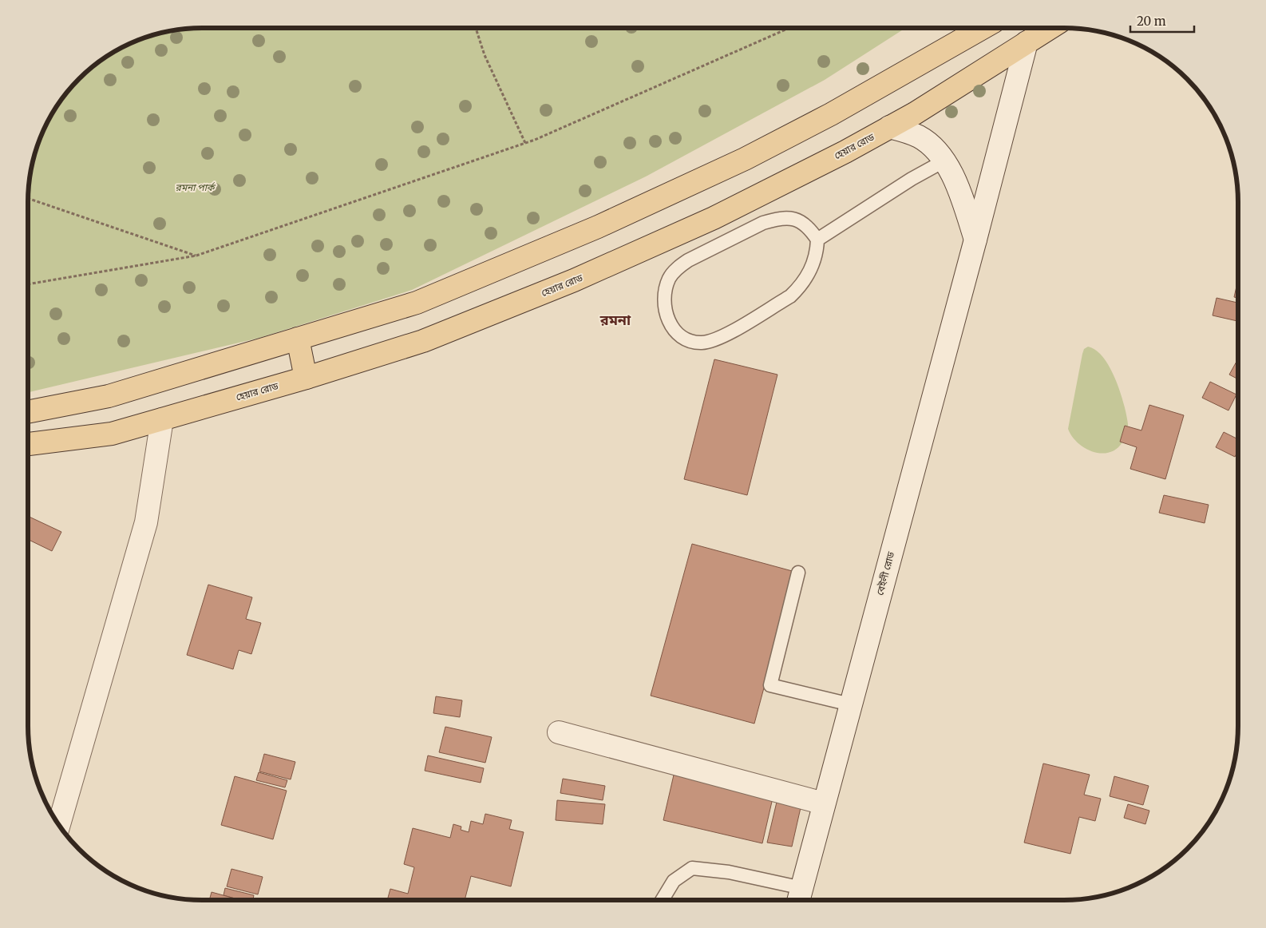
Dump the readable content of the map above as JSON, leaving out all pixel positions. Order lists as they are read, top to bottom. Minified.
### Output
{"streets":{"main road":["হেয়ার রোড","বেইলী রোড"]},"crossings":[["হেয়ার রোড","বেইলী রোড"]],"districts":["রমনা"],"parks":["রমনা পার্ক"],"scale_bar":"20 m"}
